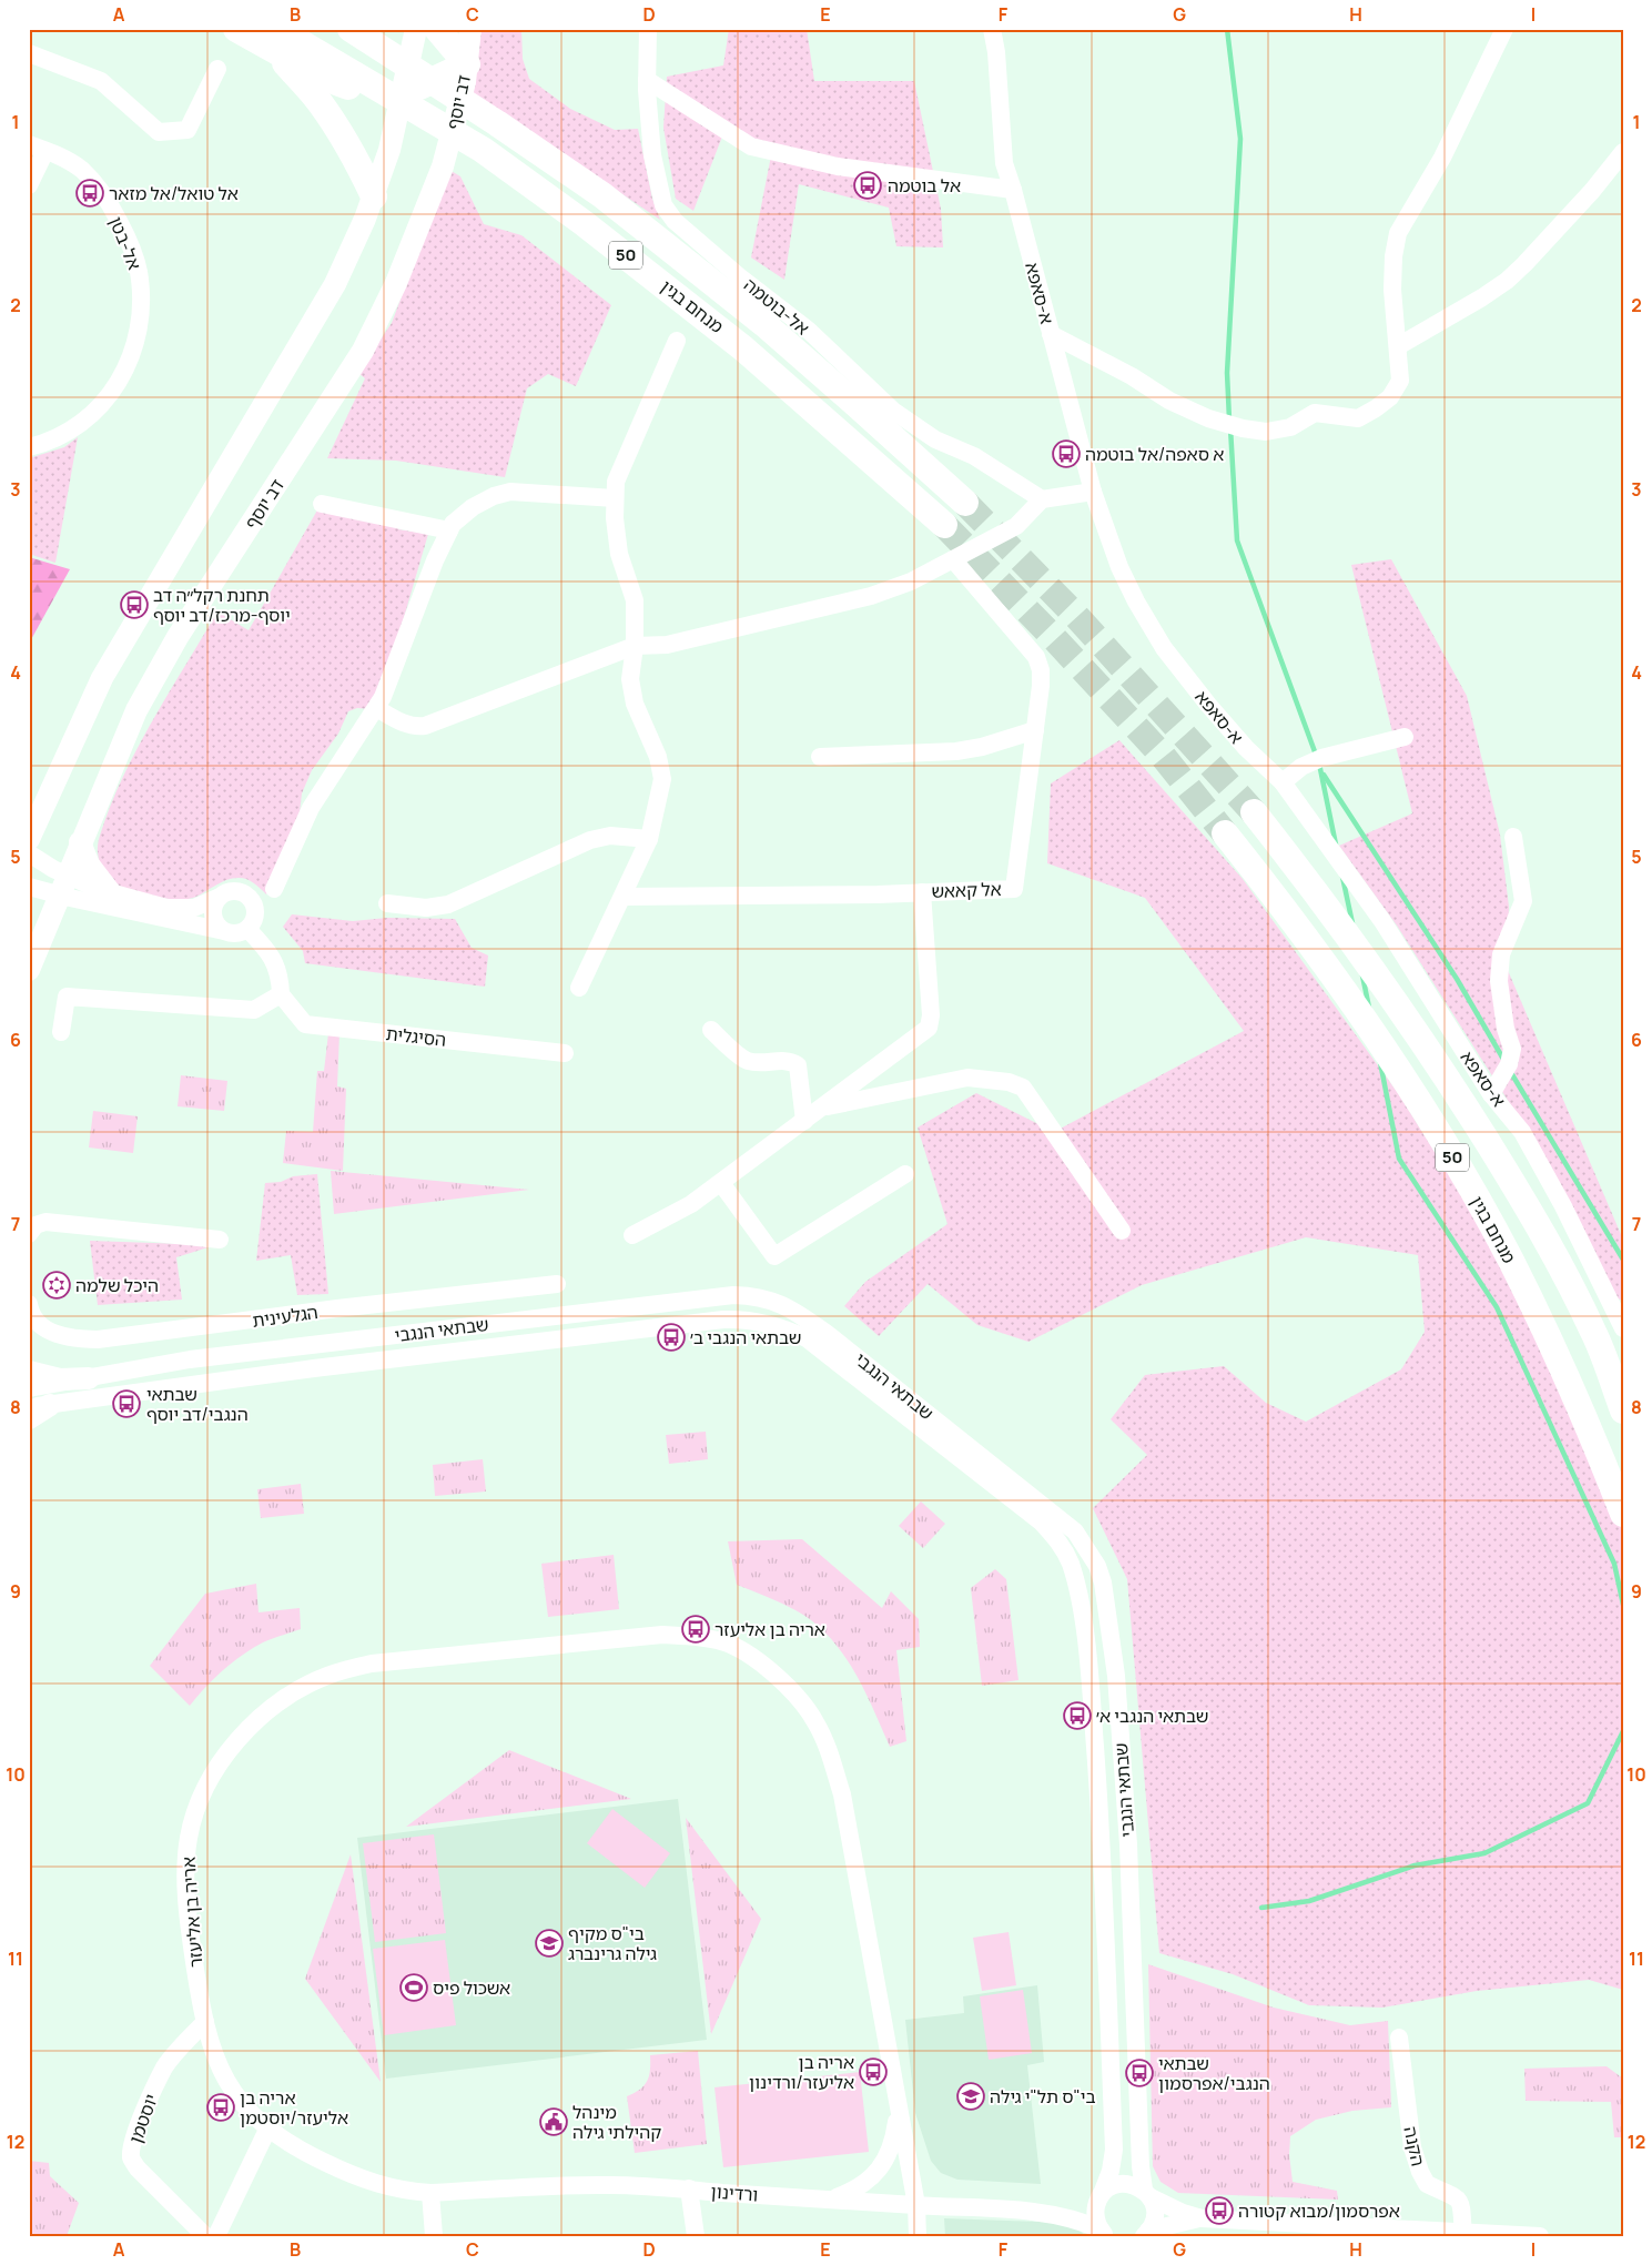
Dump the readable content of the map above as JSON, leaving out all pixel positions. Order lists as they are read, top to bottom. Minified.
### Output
{"streets":{"highway":["50","מנחם בגין"],"main road":["דב יוסף"],"street":["אל-בטן","א-סאפא","אל-בוטמה","אל קאאש","הסיגלית","הגלעינית","שבתאי הנגבי","אריה בן אליעזר","יוסטמן","הקנה","ורדינון"]},"crossings":[["שבתאי הנגבי","ורדינון"],["אריה בן אליעזר","יוסטמן"],["אריה בן אליעזר","ורדינון"]],"places":{"bus stop":["אל בוטמה","אל טואל/אל מזאר","א סאפה/אל בוטמה","תחנת רקל״ה דב יוסף-מרכז/דב יוסף","שבתאי הנגבי ב׳","שבתאי הנגבי/דב יוסף","אריה בן אליעזר","שבתאי הנגבי א׳","אריה בן אליעזר/ורדינון","שבתאי הנגבי/אפרסמון","אריה בן אליעזר/יוסטמן","אפרסמון/מבוא קטורה"],"synagogue":["היכל שלמה"],"school or university":["בי\"ס מקיף גילה גרינברג","בי\"ס תל\"י גילה"],"sports":["אשכול פיס"],"public building":["מינהל קהילתי גילה"]},"grid":{"columns":["A","B","C","D","E","F","G","H","I"],"rows":["1","2","3","4","5","6","7","8","9","10","11","12"]}}
